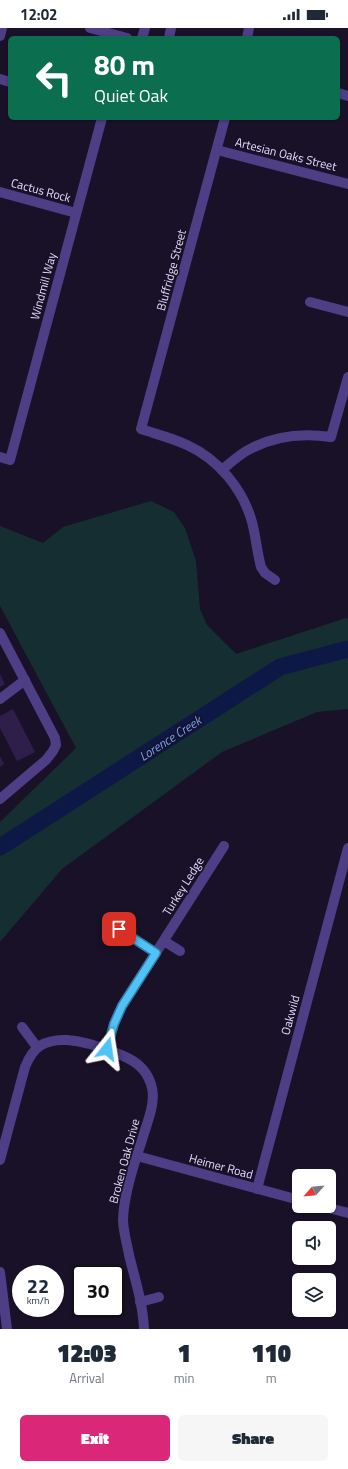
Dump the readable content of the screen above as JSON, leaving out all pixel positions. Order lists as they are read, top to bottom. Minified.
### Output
{"streets":{"street":["Artesian Oaks Street","Cactus Rock","Bluffridge Street","Windmill Way","Turkey Ledge","Oakwild","Broken Oak Drive","Heimer Road"]},"crossings":[["Artesian Oaks Street","Bluffridge Street"],["Cactus Rock","Windmill Way"],["Turkey Ledge","Broken Oak Drive"],["Oakwild","Heimer Road"],["Broken Oak Drive","Heimer Road"]],"water":["Lorence Creek"],"north":"bottom left","page":{"status":"12:02","turn":["80 m","Quiet Oak"],"speed":"22 km/h","limit":"30","eta":["12:03","Arrival","1","min","110","m"],"buttons":["Exit","Share"]}}
